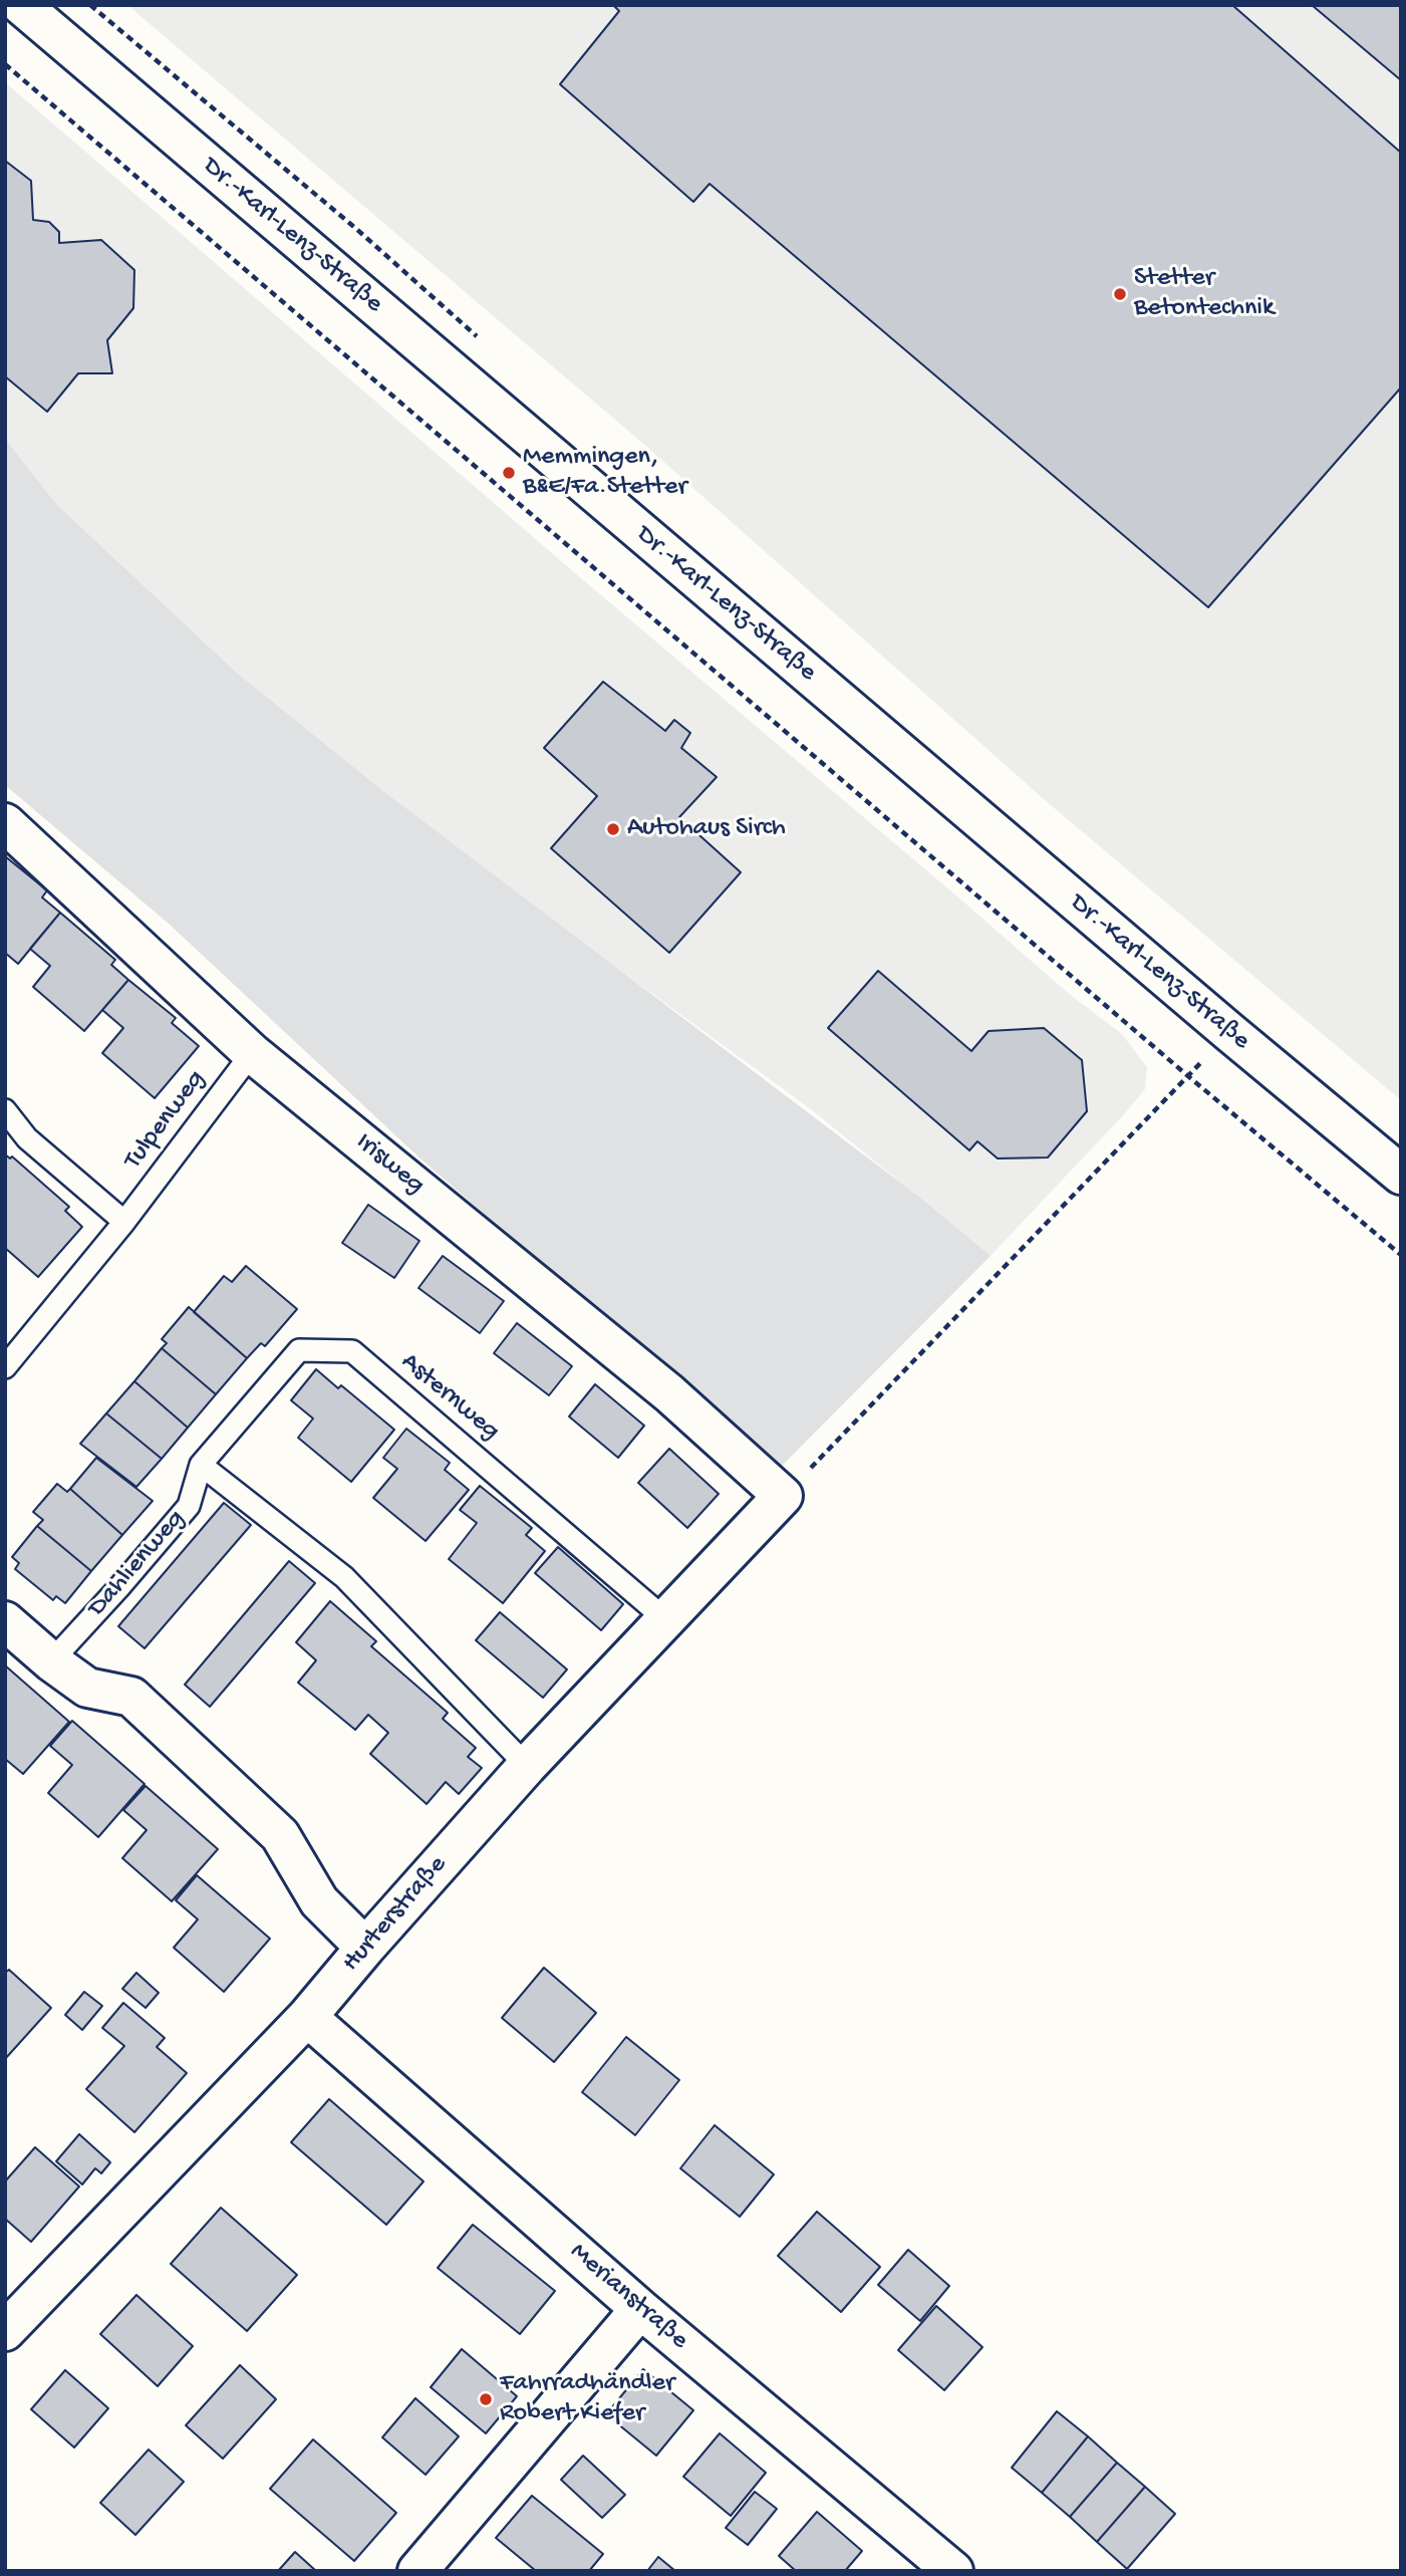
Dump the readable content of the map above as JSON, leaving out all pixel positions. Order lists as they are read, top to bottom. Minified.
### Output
{"streets":{"street":["Dr.-Karl-Lenz-Straße","Irisweg","Hurterstraße","Merianstraße"],"lane":["Tulpenweg","Asternweg","Dahlienweg"]},"crossings":[["Tulpenweg","Irisweg"],["Irisweg","Hurterstraße"],["Asternweg","Dahlienweg"],["Asternweg","Hurterstraße"],["Hurterstraße","Merianstraße"]],"places":["Stetter Betontechnik","Memmingen, B&E/Fa.Stetter","Autohaus Sirch","Fahrradhändler Robert Kiefer"]}
